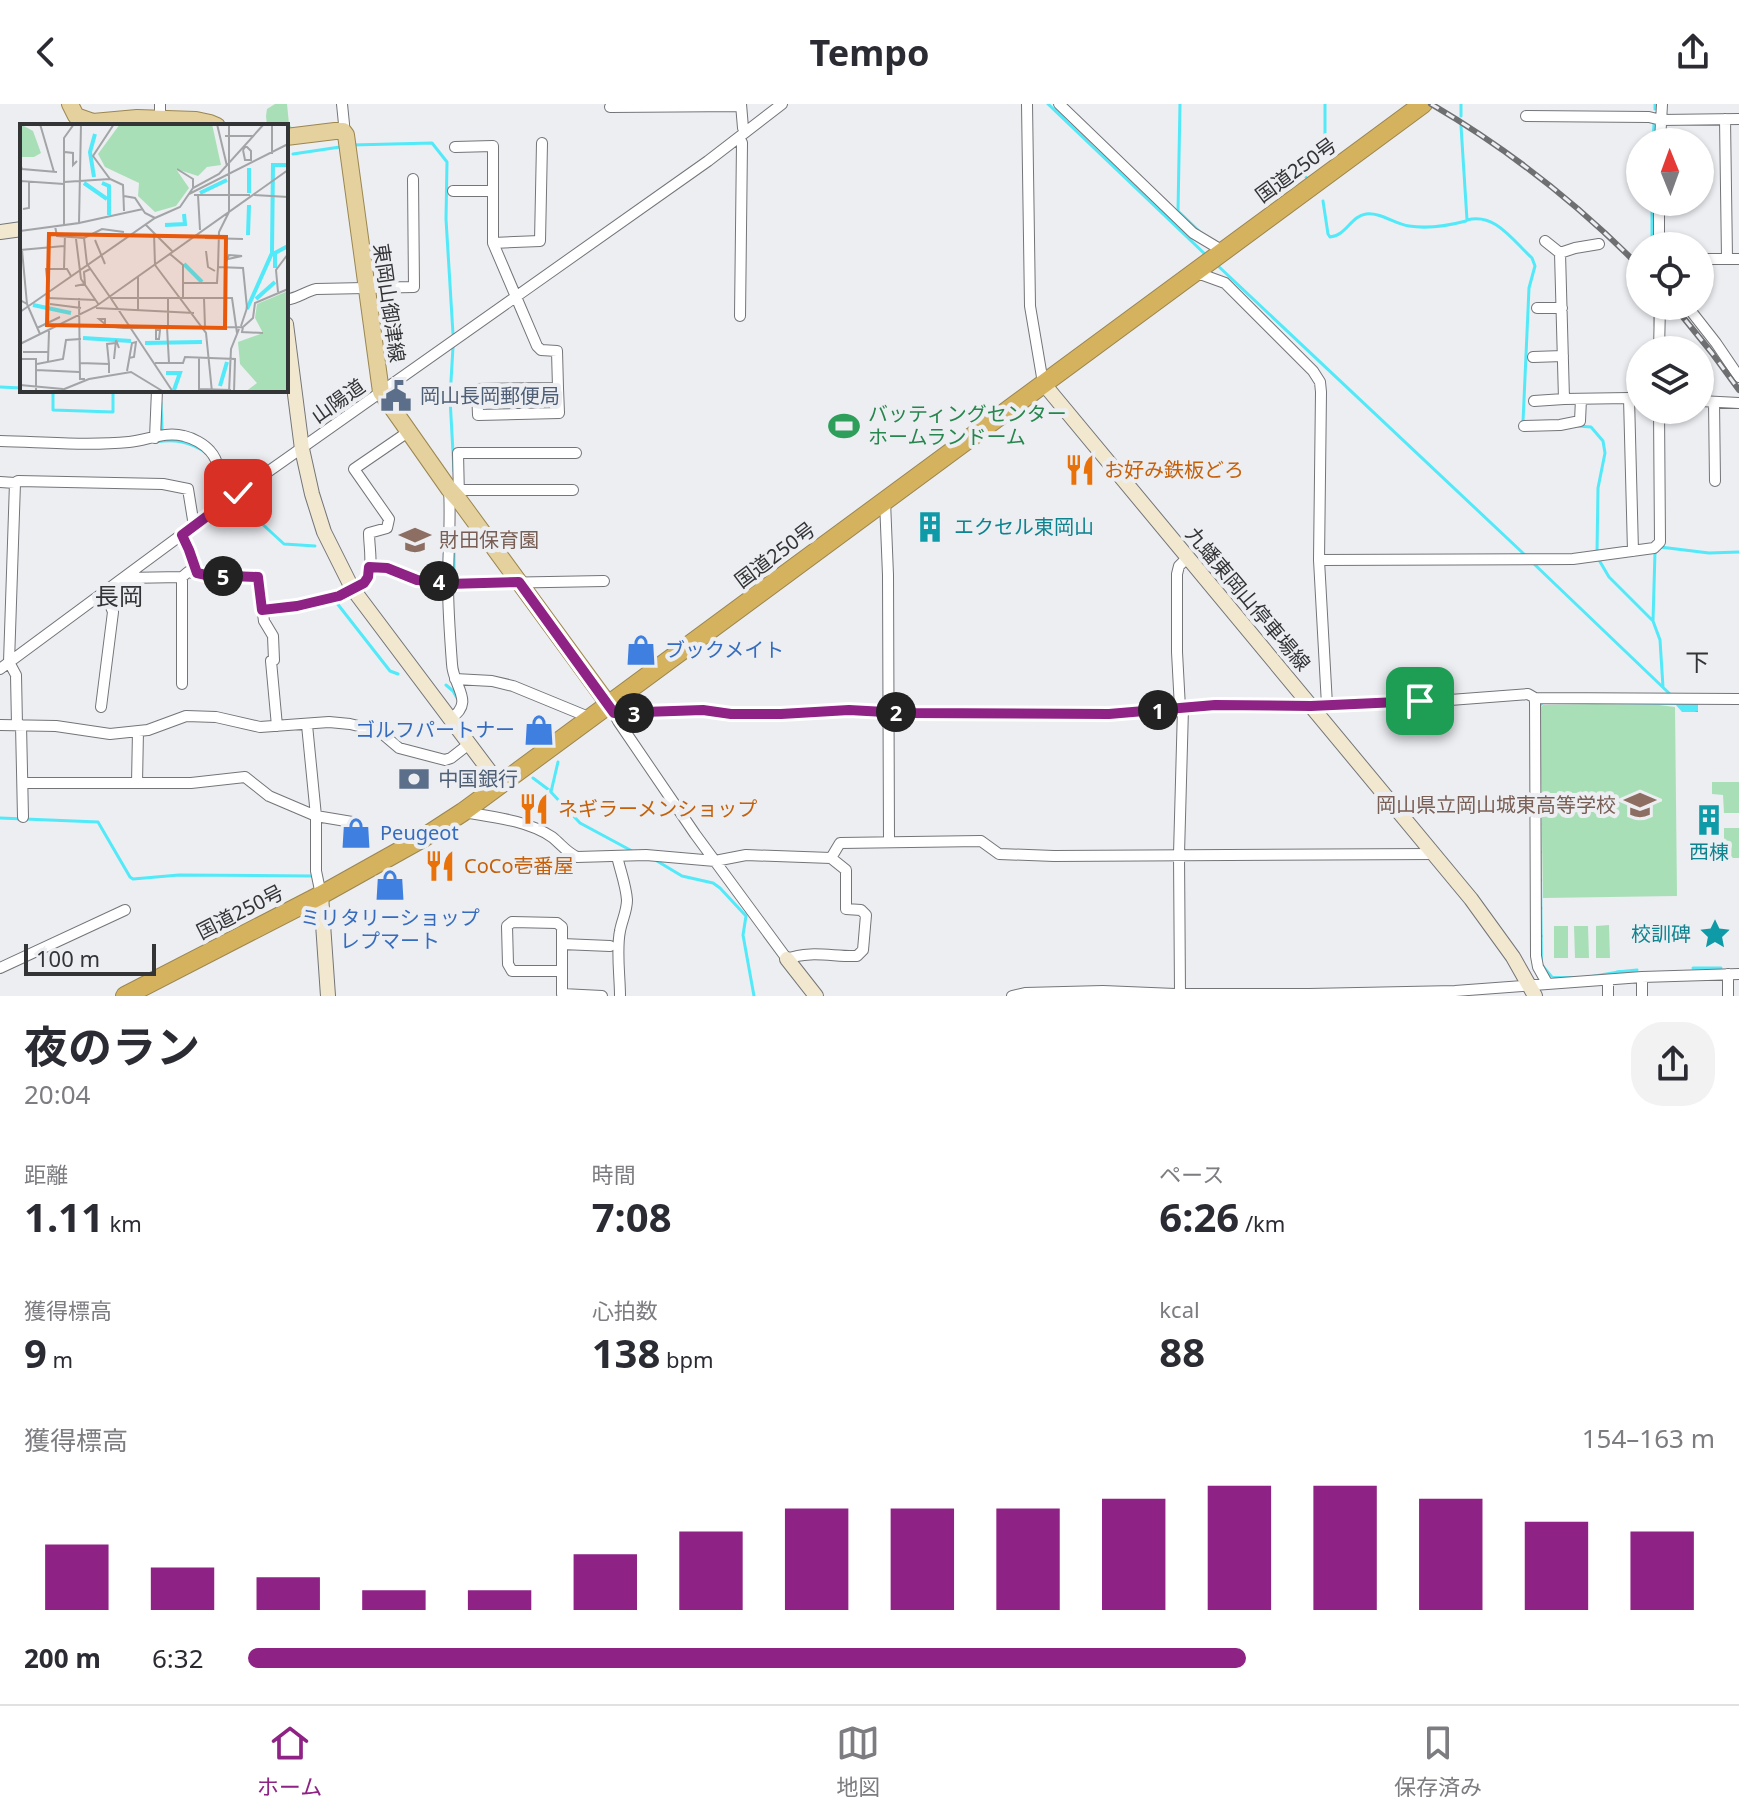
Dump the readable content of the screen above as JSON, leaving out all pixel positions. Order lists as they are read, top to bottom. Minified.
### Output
{"streets":{"highway":["国道250号"],"main road":["東岡山御津線","九蟠東岡山停車場線"],"street":["山陽道"]},"crossings":[["国道250号","東岡山御津線"],["国道250号","九蟠東岡山停車場線"],["東岡山御津線","山陽道"]],"districts":["長岡","下"],"places":{"public building":["岡山長岡郵便局"],"sports":["バッティングセンター ホームランドーム"],"restaurant":["お好み鉄板どろ","ネギラーメンショップ","CoCo壱番屋"],"building":["エクセル東岡山","西棟"],"school or university":["財田保育園","岡山県立岡山城東高等学校"],"shop":["ブックメイト","ゴルフパートナー","Peugeot","ミリタリーショップ レプマート"],"bank":["中国銀行"],"place":["校訓碑"]},"scale_bar":"100 m","north":"top","page":{"header":"Tempo","pins":["5","4","1","2","3"],"scale":"100 m","heading":["夜のラン","20:04"],"stats":[["距離","1.11 km"],["時間","7:08"],["ペース","6:26 /km"],["獲得標高","9 m"],["心拍数","138 bpm"],["kcal","88"]],"chart":["獲得標高","154–163 m"],"list":[{"name":"200 m","note":"6:32"}],"tabs":["ホーム","地図","保存済み"]}}
